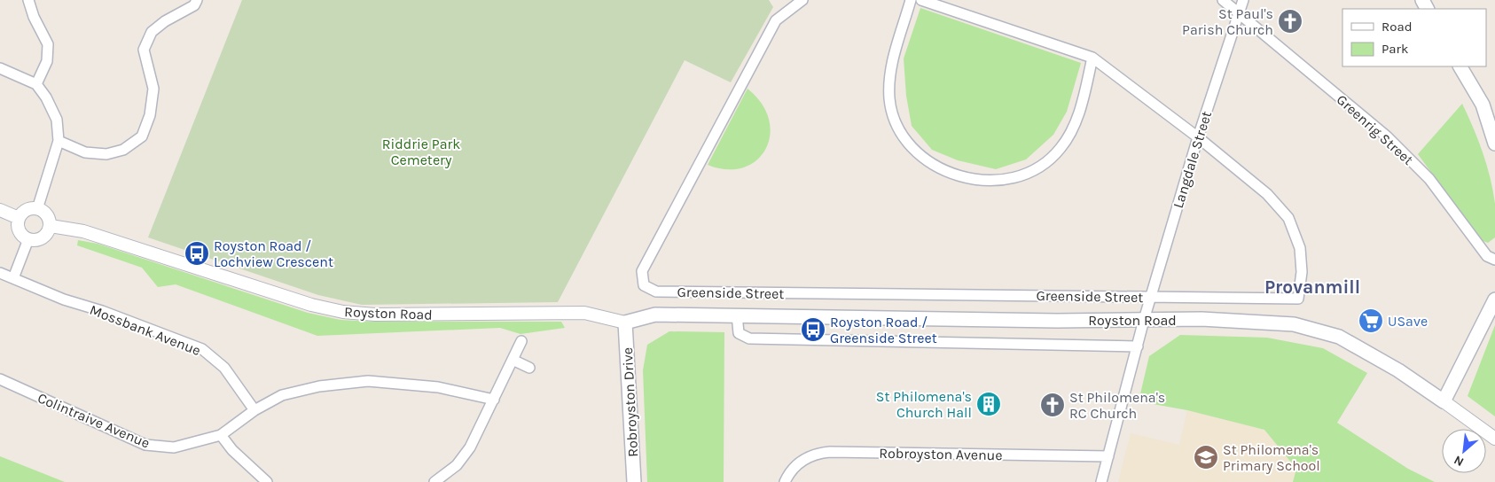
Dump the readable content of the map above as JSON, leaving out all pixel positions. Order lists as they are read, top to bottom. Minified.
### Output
{"streets":{"main road":["Royston Road","Robroyston Drive"],"street":["Greenrig Street","Langdale Street","Greenside Street","Mossbank Avenue","Colintraive Avenue","Robroyston Avenue"]},"crossings":[["Greenrig Street","Langdale Street"],["Langdale Street","Greenside Street"],["Langdale Street","Royston Road"],["Langdale Street","Robroyston Avenue"],["Royston Road","Robroyston Drive"],["Mossbank Avenue","Colintraive Avenue"]],"districts":["Provanmill"],"parks":["Riddrie Park Cemetery"],"places":{"church":["St Paul's Parish Church","St Philomena's RC Church"],"bus stop":["Royston Road / Lochview Crescent","Royston Road / Greenside Street"],"supermarket":["USave"],"building":["St Philomena's Church Hall"],"school or university":["St Philomena's Primary School"]},"legend":["Road","Park"],"north":"bottom left"}
